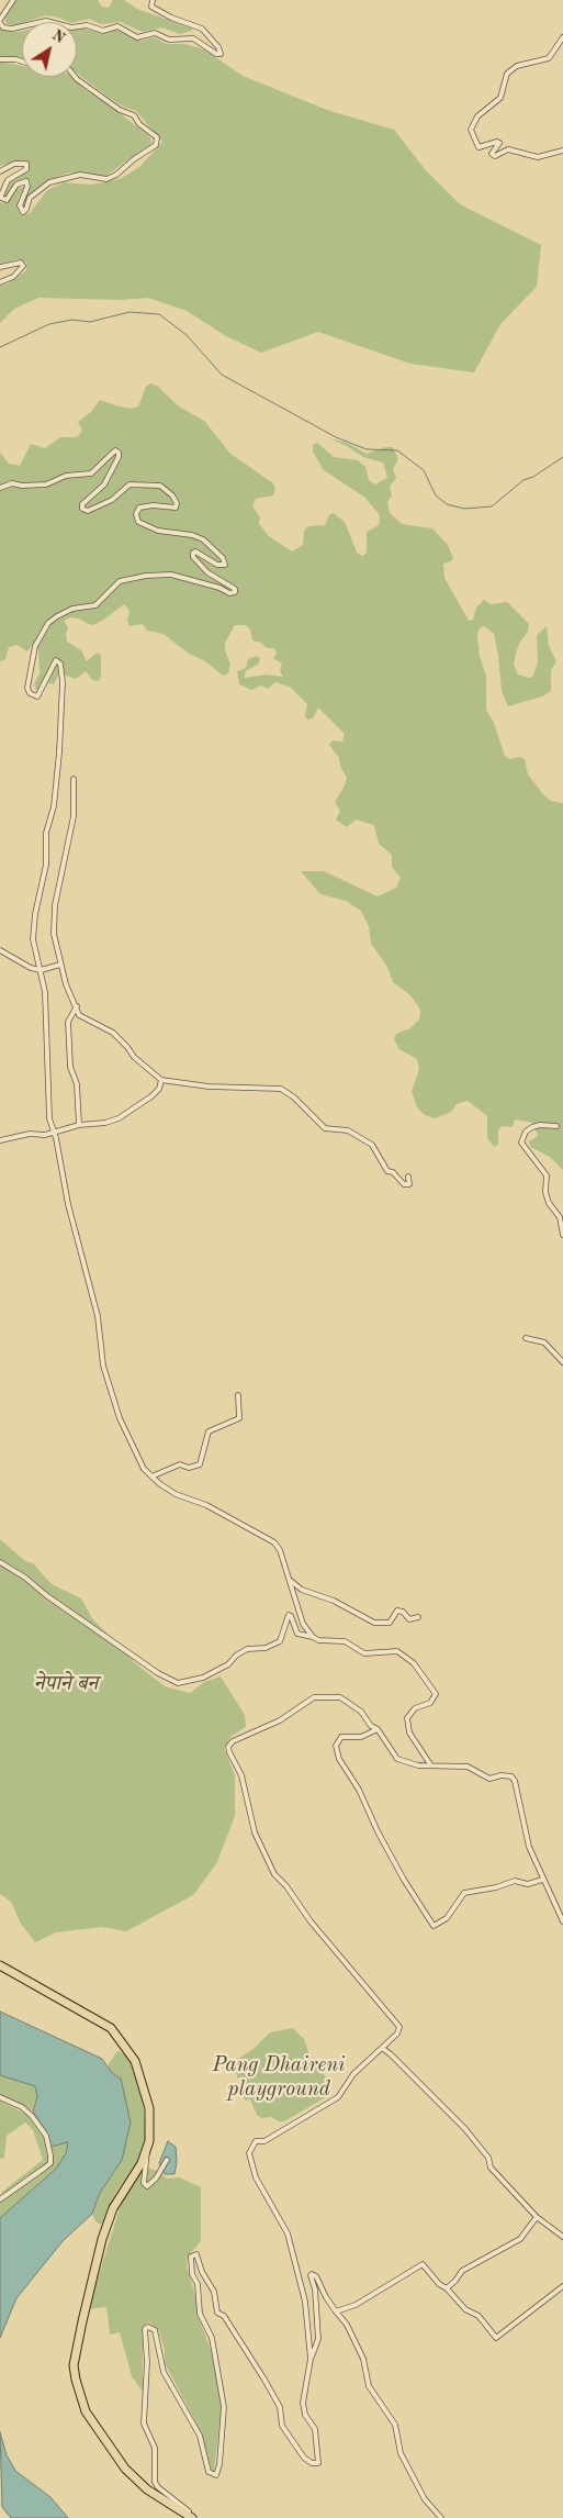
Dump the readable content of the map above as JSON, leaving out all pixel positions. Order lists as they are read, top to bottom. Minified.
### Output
{"parks":["नेपाने बन","Pang Dhaireni playground"],"north":"top right"}
